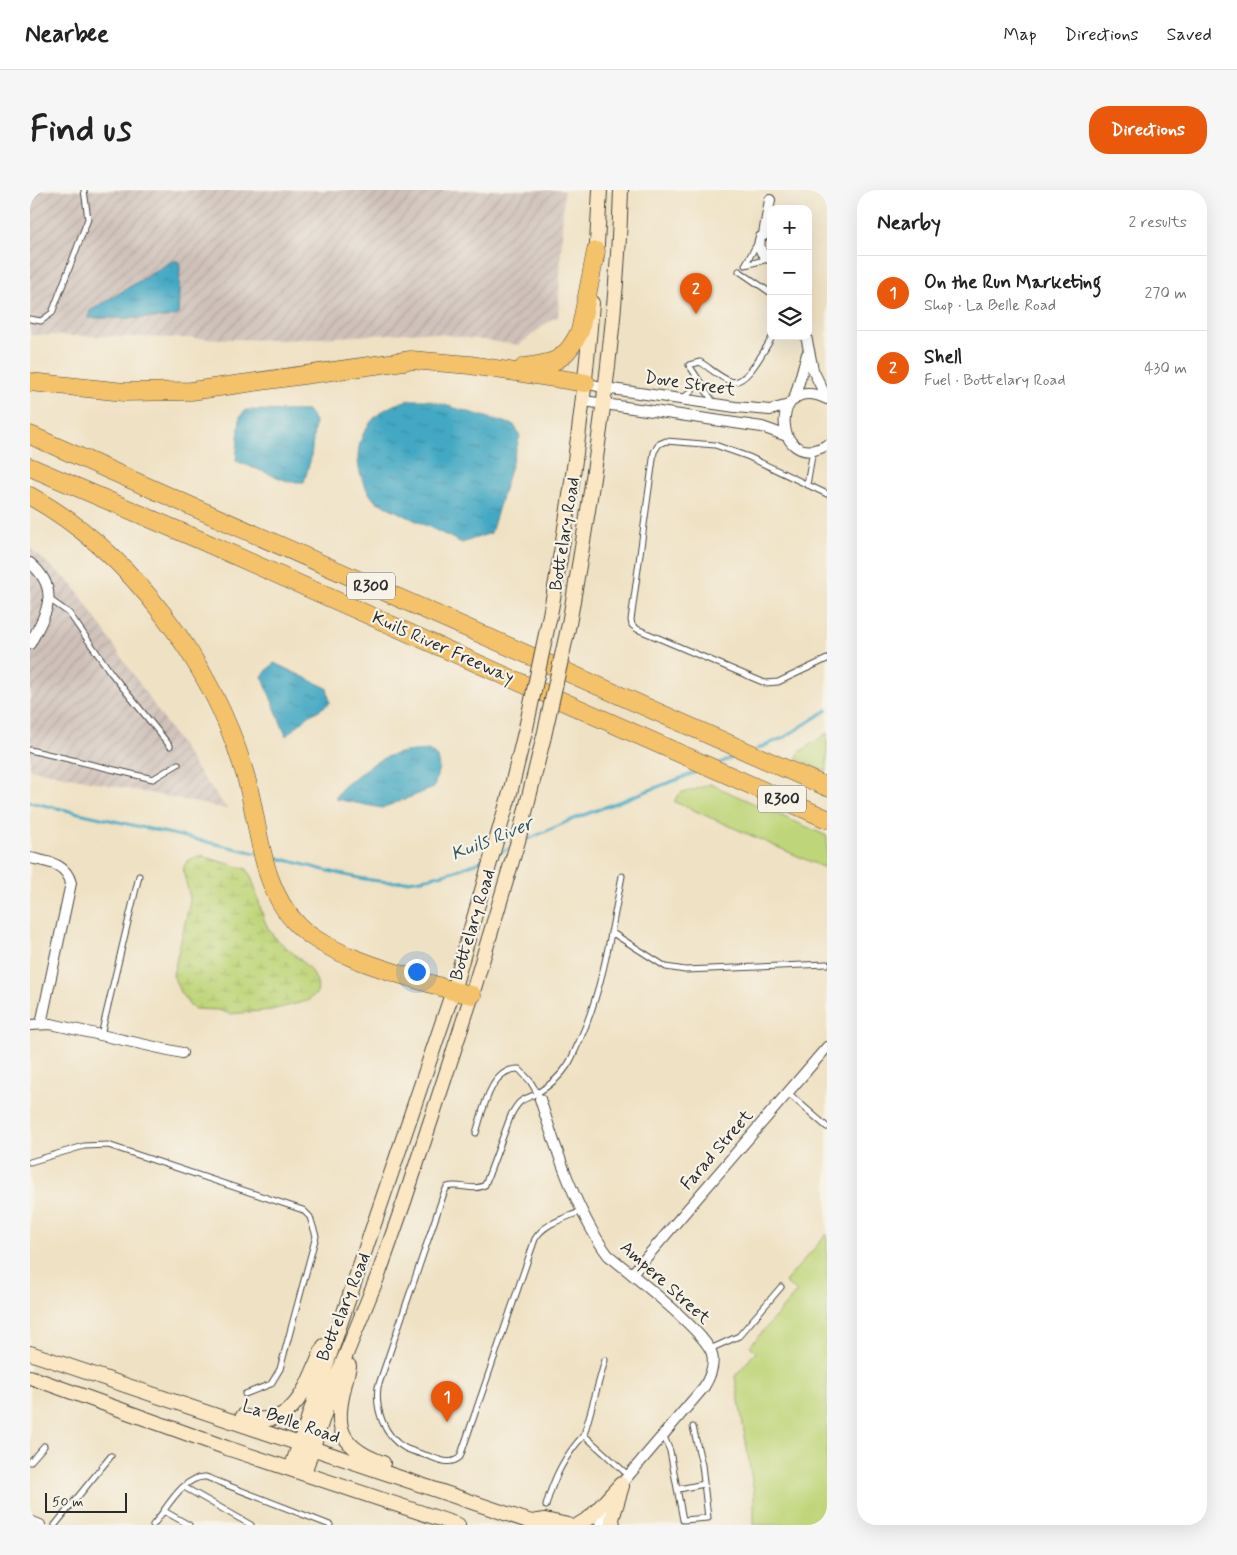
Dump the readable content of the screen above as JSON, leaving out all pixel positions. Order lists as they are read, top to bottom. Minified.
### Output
{"streets":{"highway":["R300","Kuils River Freeway"],"main road":["Bottelary Road","La Belle Road"],"street":["Dove Street","Farad Street","Ampere Street"]},"crossings":[["Dove Street","Bottelary Road"],["Bottelary Road","La Belle Road"],["Farad Street","Ampere Street"]],"water":["Kuils River"],"scale_bar":"50 m","page":{"header":"Nearbee","nav":["Map","Directions","Saved"],"buttons":"Directions","title":"Find us","heading":["Nearby","2 results"],"map_buttons":["+","−"],"list":[{"mark":"1","name":"On the Run Marketing","note":"Shop · La Belle Road","value":"270 m"},{"mark":"2","name":"Shell","note":"Fuel · Bottelary Road","value":"430 m"}],"pins":["2","1"],"scale":"50 m"}}
